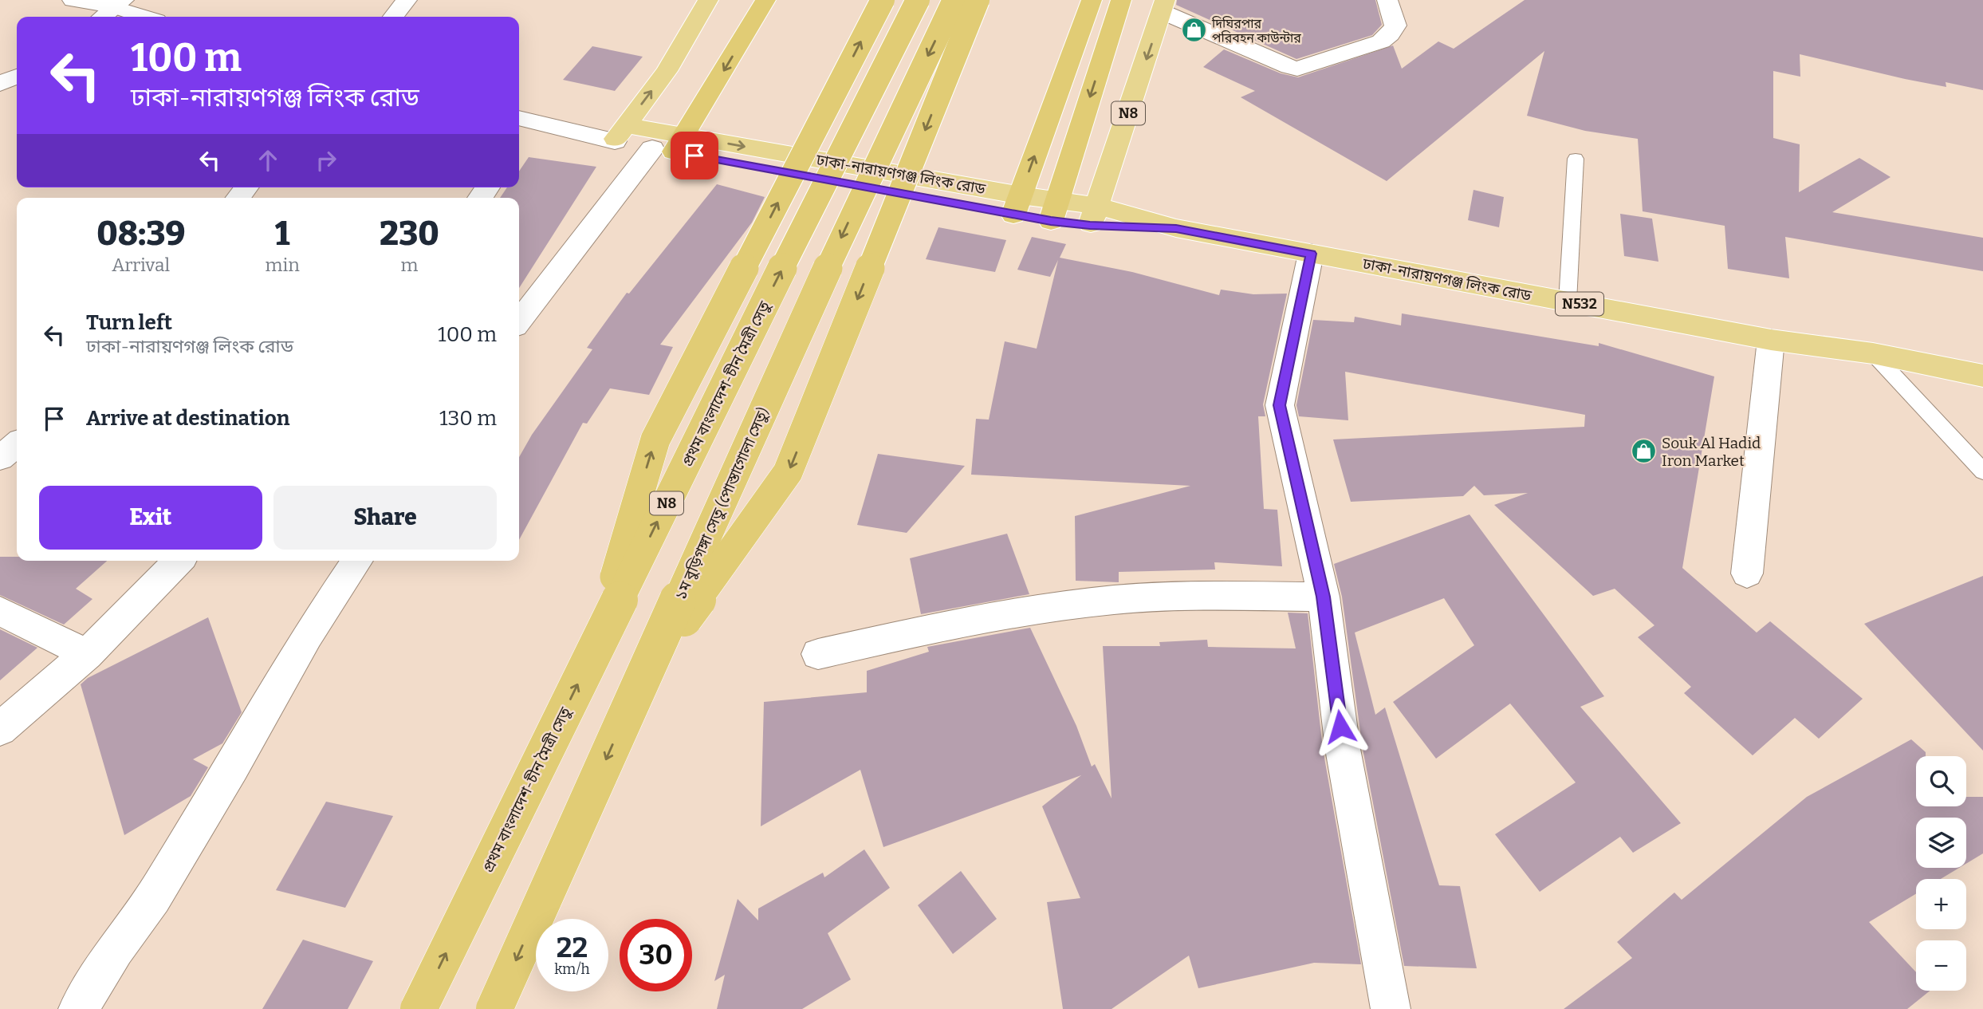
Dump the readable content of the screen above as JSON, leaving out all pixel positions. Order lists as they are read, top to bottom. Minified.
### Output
{"streets":{"highway":["N8","ঢাকা-নারায়ণগঞ্জ লিংক রোড","N532","প্রথম বাংলাদেশ-চীন মৈত্রী সেতু","১ম বুড়িগঙ্গা সেতু (পোস্তাগোলা সেতু)"]},"crossings":[["N8","ঢাকা-নারায়ণগঞ্জ লিংক রোড"]],"places":{"shop":["দিঘিরপার পরিবহন কাউন্টার","Souk Al Hadid Iron Market"]},"page":{"turn":["100 m","ঢাকা-নারায়ণগঞ্জ লিংক রোড"],"eta":["08:39","Arrival","1","min","230","m"],"list":[{"name":"Turn left","note":"ঢাকা-নারায়ণগঞ্জ লিংক রোড","value":"100 m"},{"name":"Arrive at destination","value":"130 m"}],"buttons":["Exit","Share"],"map_buttons":["+","−"],"speed":"22 km/h","limit":"30"}}
